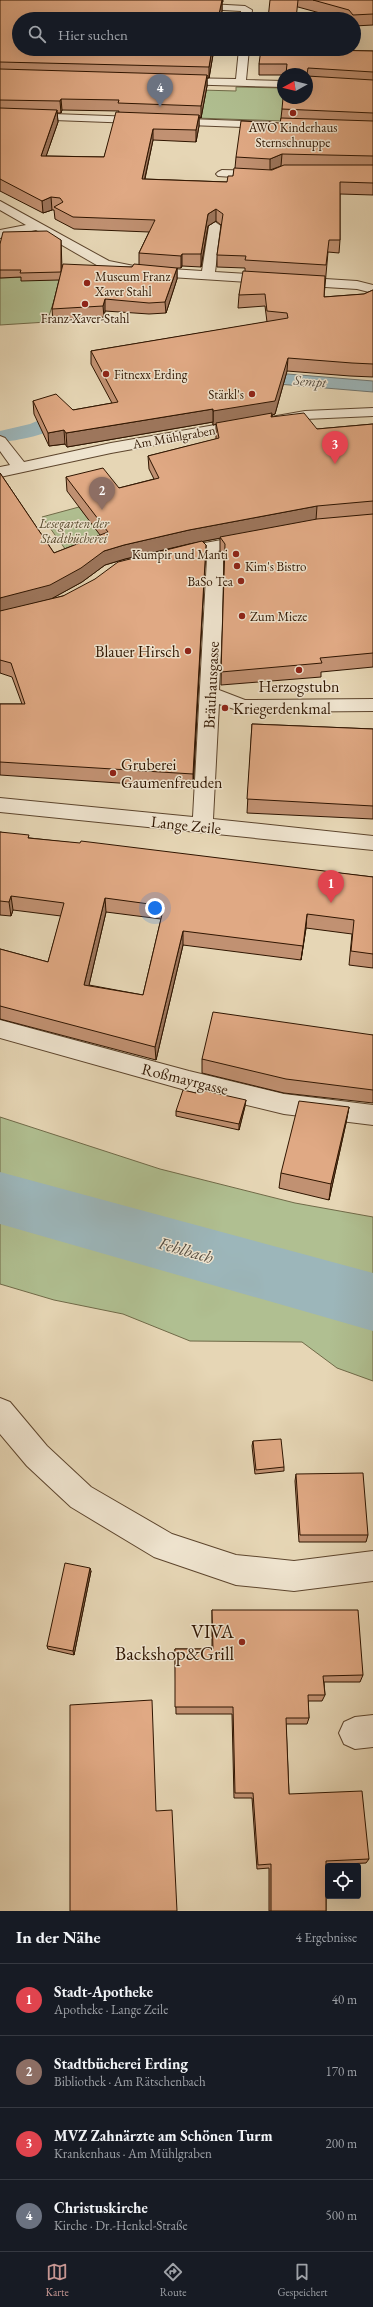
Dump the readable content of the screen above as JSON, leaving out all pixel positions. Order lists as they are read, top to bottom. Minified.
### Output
{"streets":{"street":["Am Mühlgraben","Bräuhausgasse","Lange Zeile","Roßmayrgasse"]},"crossings":[["Bräuhausgasse","Lange Zeile"]],"water":["Sempt","Fehlbach"],"parks":["Lesegarten der Stadtbücherei"],"places":["AWO Kinderhaus Sternschnuppe","Museum Franz Xaver Stahl","Franz-Xaver-Stahl","Fitnexx Erding","Stärkl's","Kumpir und Manti","Kim's Bistro","BaSo Tea","Zum Mieze","Blauer Hirsch","Herzogstubn","Kriegerdenkmal","Gruberei Gaumenfreuden","VIVA Backshop&Grill"],"north":"left","page":{"search":"Hier suchen","pins":["4","3","2","1"],"heading":["In der Nähe","4 Ergebnisse"],"list":[{"mark":"1","name":"Stadt-Apotheke","note":"Apotheke · Lange Zeile","value":"40 m"},{"mark":"2","name":"Stadtbücherei Erding","note":"Bibliothek · Am Rätschenbach","value":"170 m"},{"mark":"3","name":"MVZ Zahnärzte am Schönen Turm","note":"Krankenhaus · Am Mühlgraben","value":"200 m"},{"mark":"4","name":"Christuskirche","note":"Kirche · Dr.-Henkel-Straße","value":"500 m"}],"nav":["Karte","Route","Gespeichert"]}}
